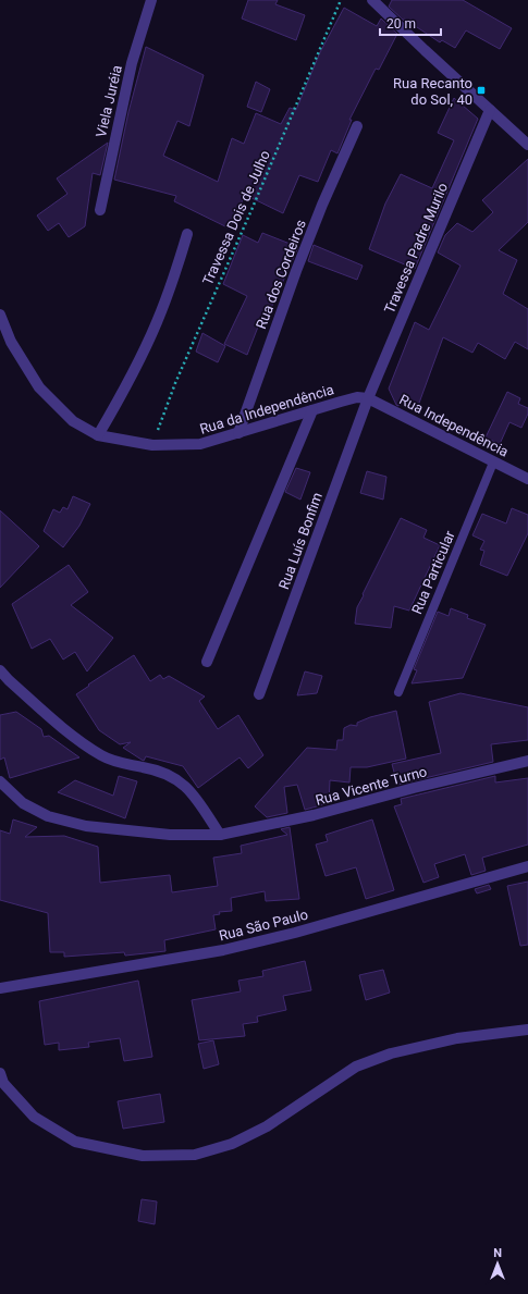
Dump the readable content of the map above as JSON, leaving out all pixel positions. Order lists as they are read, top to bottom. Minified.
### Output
{"streets":{"street":["Viela Juréia","Travessa Padre Murilo","Rua dos Cordeiros","Rua da Independência","Rua Independência","Rua Luís Bonfim","Rua Vicente Turno","Rua São Paulo"],"lane":["Rua Particular"],"path":["Travessa Dois de Julho"]},"crossings":[["Travessa Dois de Julho","Rua da Independência"],["Travessa Padre Murilo","Rua da Independência"],["Travessa Padre Murilo","Rua Independência"],["Travessa Padre Murilo","Rua Luís Bonfim"],["Rua dos Cordeiros","Rua da Independência"],["Rua da Independência","Rua Independência"],["Rua da Independência","Rua Luís Bonfim"],["Rua Independência","Rua Luís Bonfim"],["Rua Independência","Rua Particular"]],"places":{"transit":["Rua Recanto do Sol, 40"]},"scale_bar":"20 m","north":"top"}
